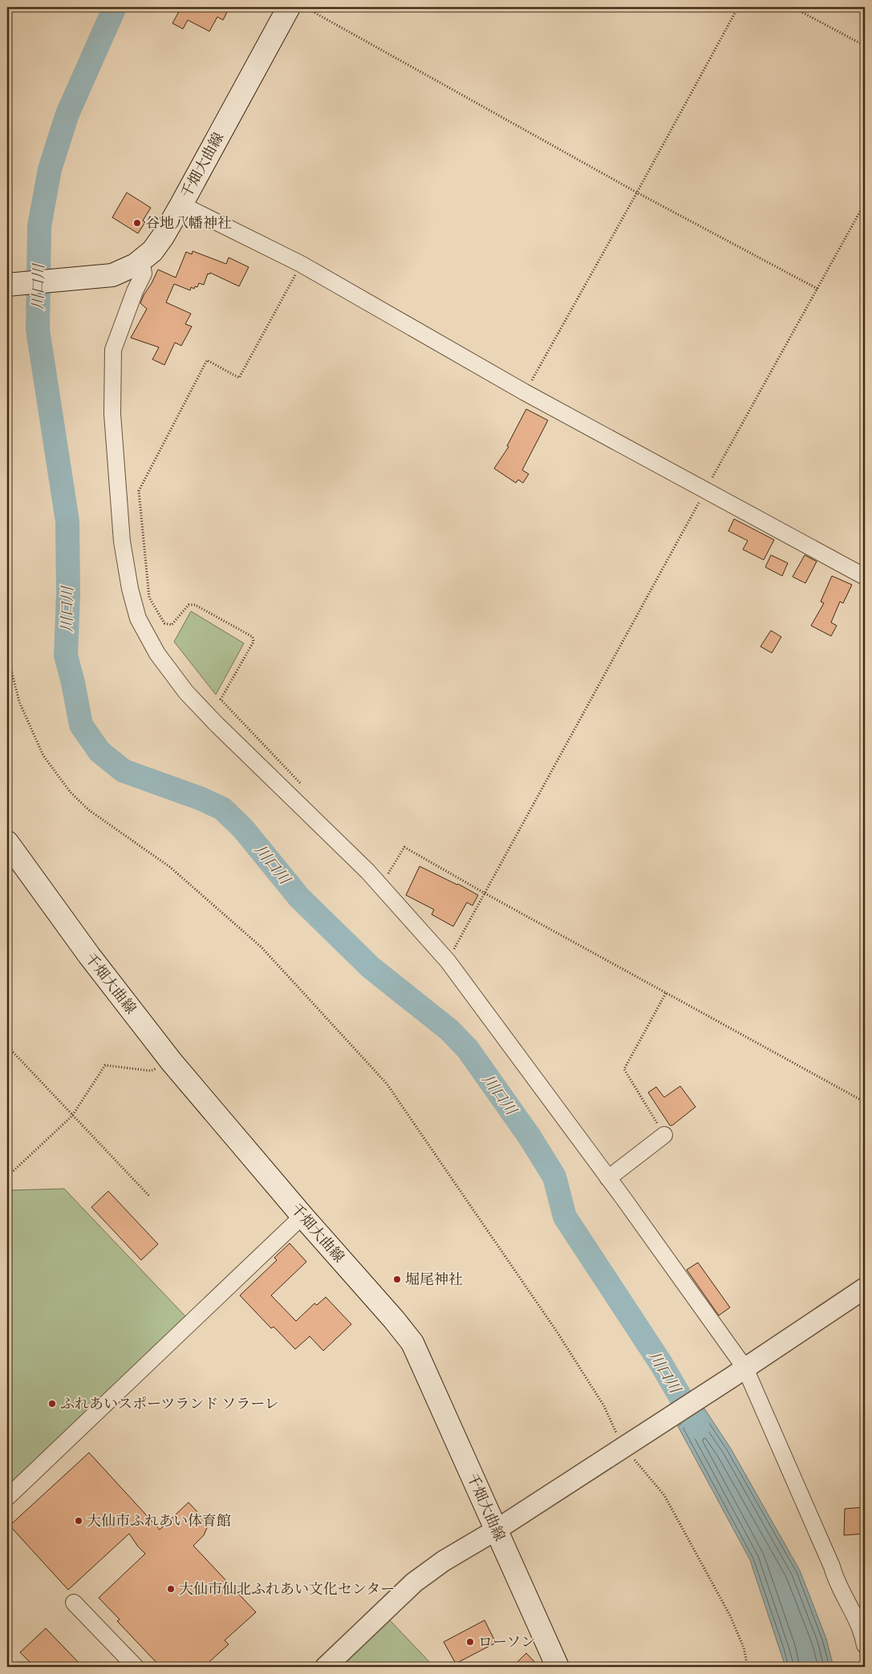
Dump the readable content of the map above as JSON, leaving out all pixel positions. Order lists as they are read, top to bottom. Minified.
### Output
{"streets":{"main road":["千畑大曲線"]},"water":["川口川"],"places":["谷地八幡神社","堀尾神社","ふれあいスポーツランド ソラーレ","大仙市ふれあい体育館","大仙市仙北ふれあい文化センター","ローソン"]}
